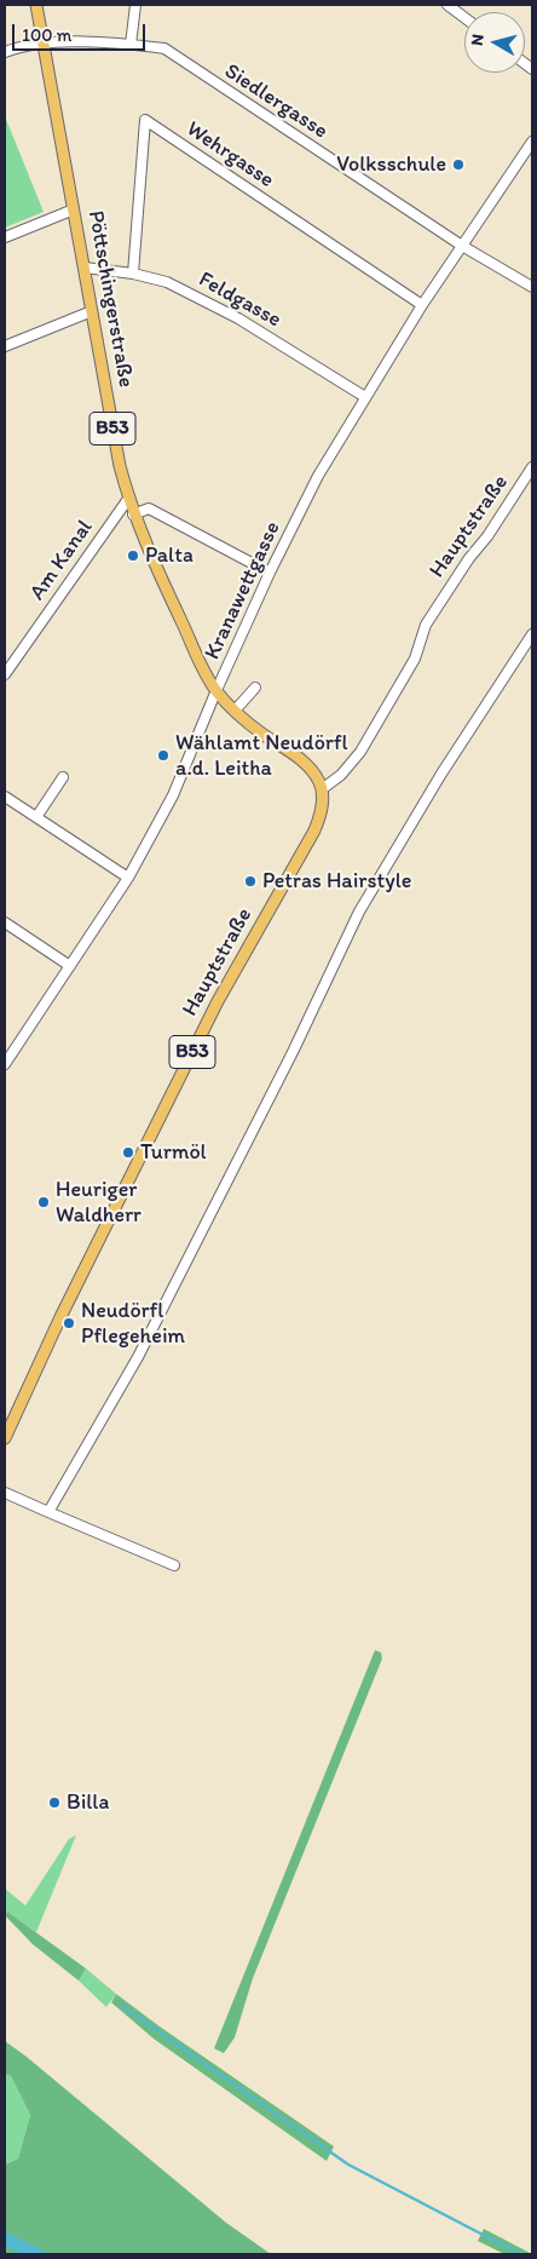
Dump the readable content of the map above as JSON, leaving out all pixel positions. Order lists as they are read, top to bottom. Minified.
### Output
{"streets":{"main road":["Pöttschingerstraße","B53","Hauptstraße"],"street":["Siedlergasse","Wehrgasse","Feldgasse","Am Kanal","Kranawettgasse"]},"crossings":[["Siedlergasse","Pöttschingerstraße"],["Siedlergasse","Kranawettgasse"],["Wehrgasse","Feldgasse"],["Wehrgasse","Kranawettgasse"],["Pöttschingerstraße","Feldgasse"],["Pöttschingerstraße","Hauptstraße"],["Pöttschingerstraße","Am Kanal"],["Pöttschingerstraße","Kranawettgasse"],["Feldgasse","Kranawettgasse"]],"places":["Volksschule","Palta","Wählamt Neudörfl a.d. Leitha","Petras Hairstyle","Turmöl","Heuriger Waldherr","Neudörfl Pflegeheim","Billa"],"scale_bar":"100 m","north":"left"}
